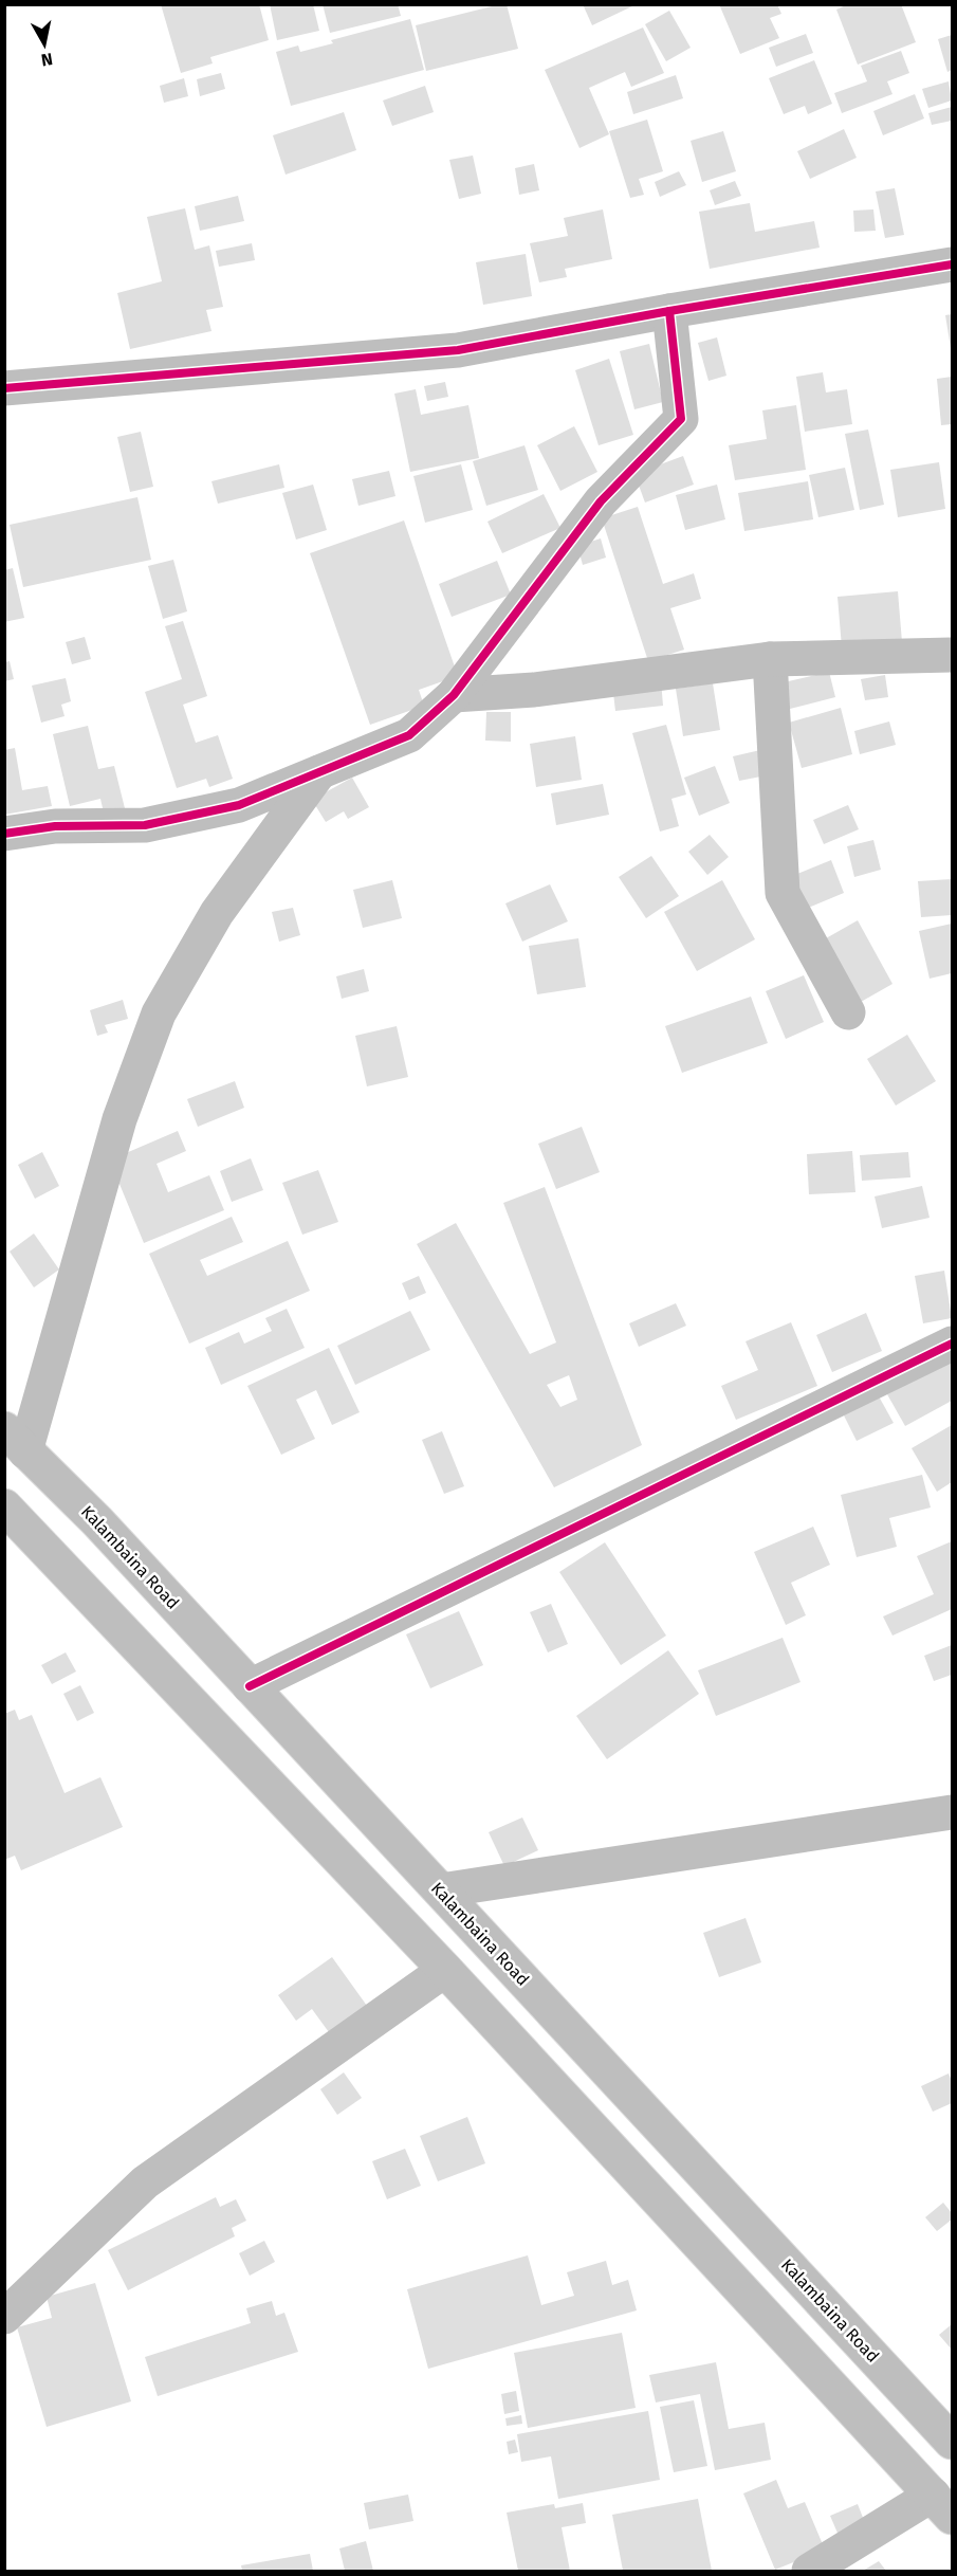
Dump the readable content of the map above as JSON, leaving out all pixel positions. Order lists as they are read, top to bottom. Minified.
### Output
{"streets":{"street":["Kalambaina Road"]},"north":"bottom"}
